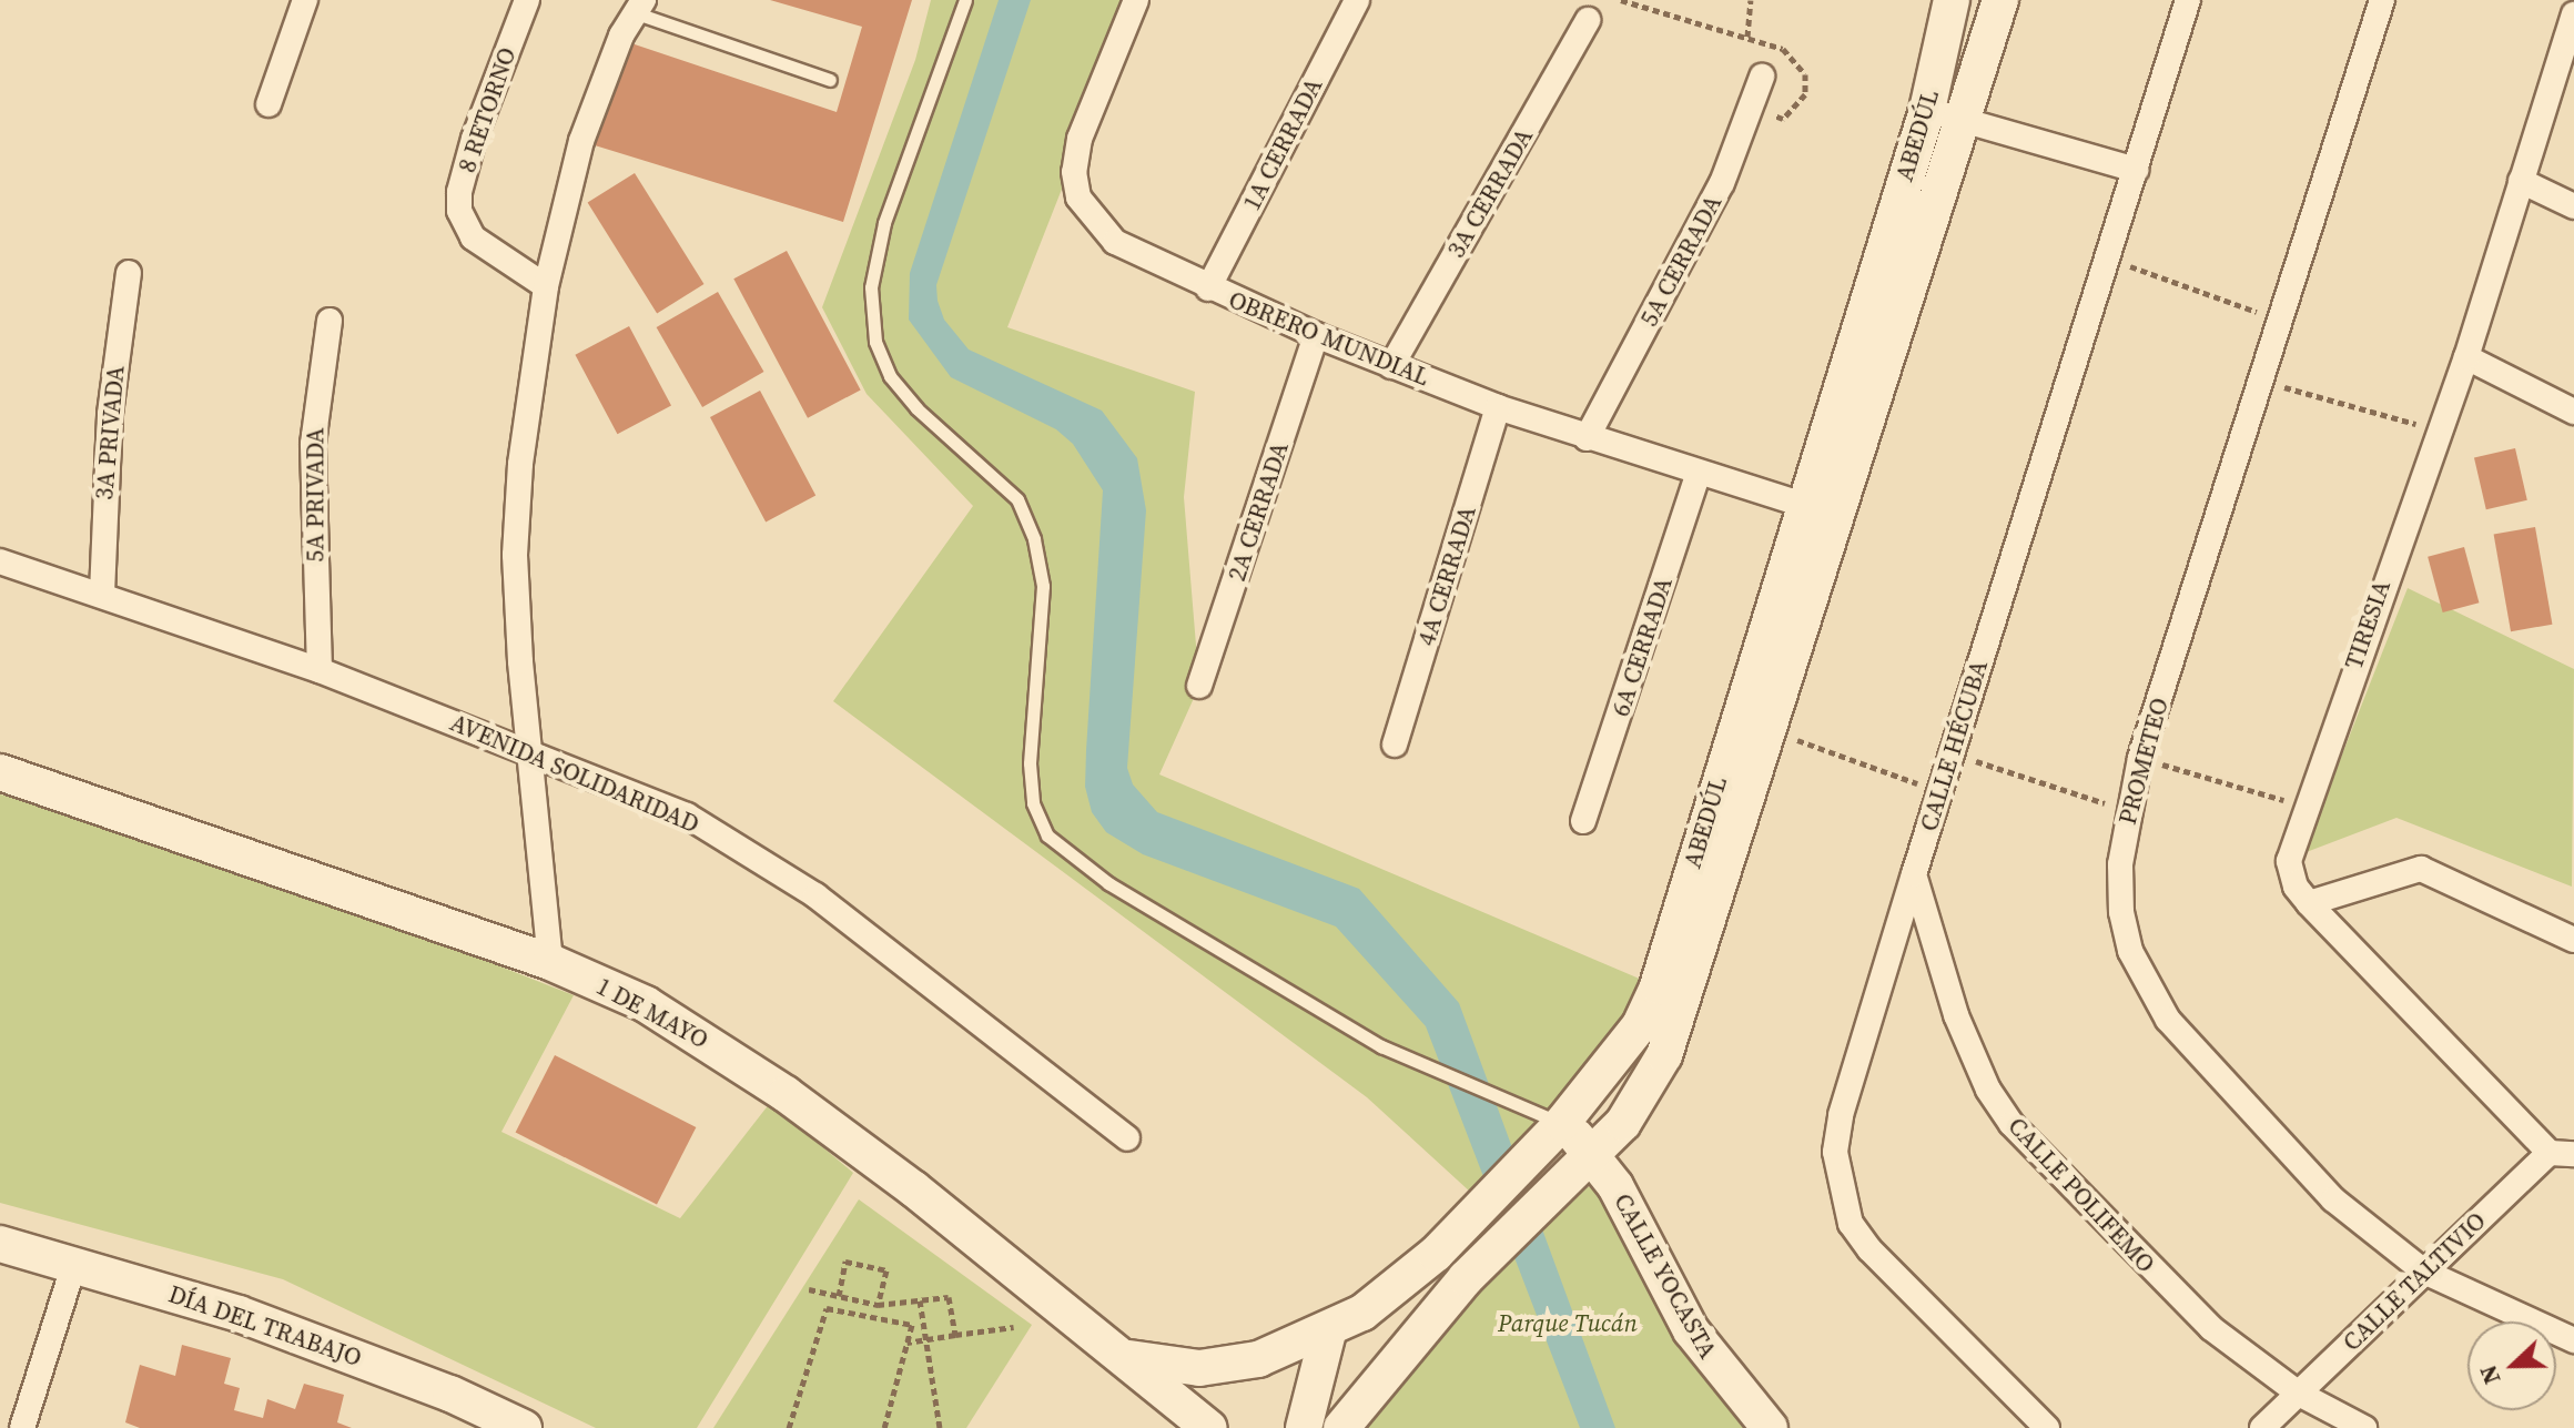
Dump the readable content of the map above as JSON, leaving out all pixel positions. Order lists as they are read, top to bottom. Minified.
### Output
{"streets":{"street":["8 RETORNO","ABEDÚL","1A CERRADA","3A CERRADA","5A CERRADA","OBRERO MUNDIAL","3A PRIVADA","5A PRIVADA","2A CERRADA","4A CERRADA","TIRESIA","6A CERRADA","CALLE HÉCUBA","PROMETEO","AVENIDA SOLIDARIDAD","1 DE MAYO","CALLE POLIFEMO","CALLE YOCASTA","CALLE TALTIVIO","DÍA DEL TRABAJO"]},"crossings":[["ABEDÚL","OBRERO MUNDIAL"],["ABEDÚL","1 DE MAYO"],["ABEDÚL","CALLE YOCASTA"],["1A CERRADA","OBRERO MUNDIAL"],["3A CERRADA","OBRERO MUNDIAL"],["5A CERRADA","OBRERO MUNDIAL"],["OBRERO MUNDIAL","2A CERRADA"],["OBRERO MUNDIAL","4A CERRADA"],["OBRERO MUNDIAL","6A CERRADA"],["3A PRIVADA","AVENIDA SOLIDARIDAD"],["5A PRIVADA","AVENIDA SOLIDARIDAD"],["TIRESIA","CALLE TALTIVIO"],["CALLE HÉCUBA","CALLE POLIFEMO"],["PROMETEO","CALLE TALTIVIO"],["CALLE POLIFEMO","CALLE TALTIVIO"]],"parks":["Parque Tucán"],"north":"left"}
